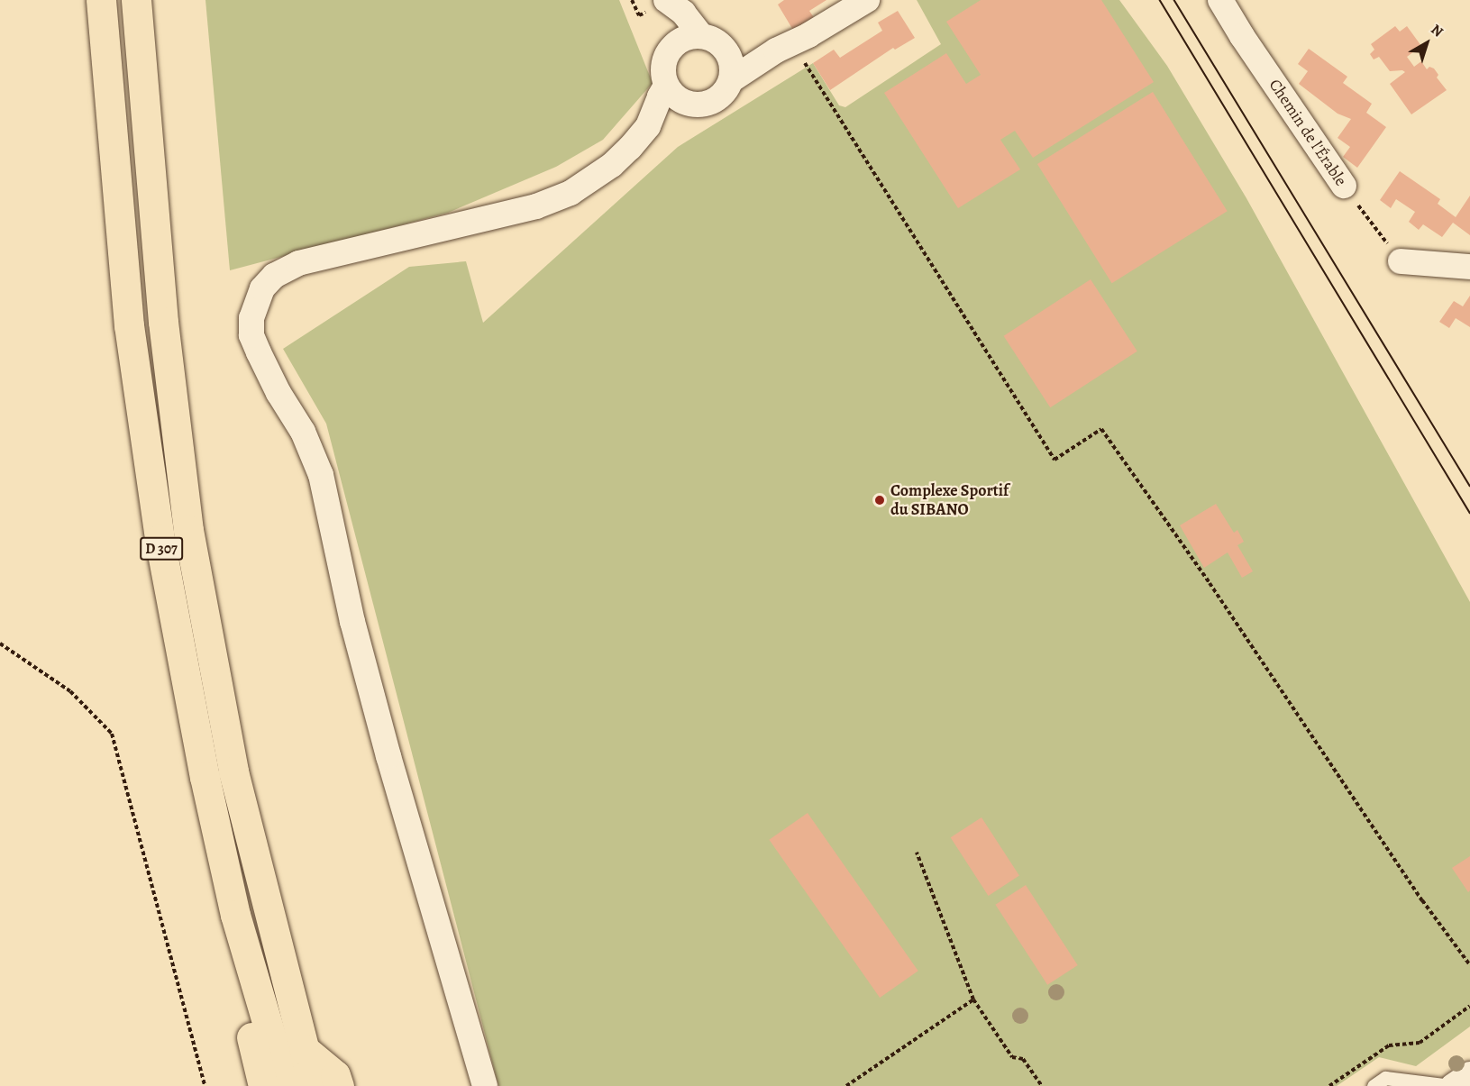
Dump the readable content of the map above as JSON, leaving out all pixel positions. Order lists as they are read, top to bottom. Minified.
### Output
{"streets":{"main road":["D 307"],"street":["Chemin de l'Érable"]},"places":["Complexe Sportif du SIBANO"],"north":"top right"}
